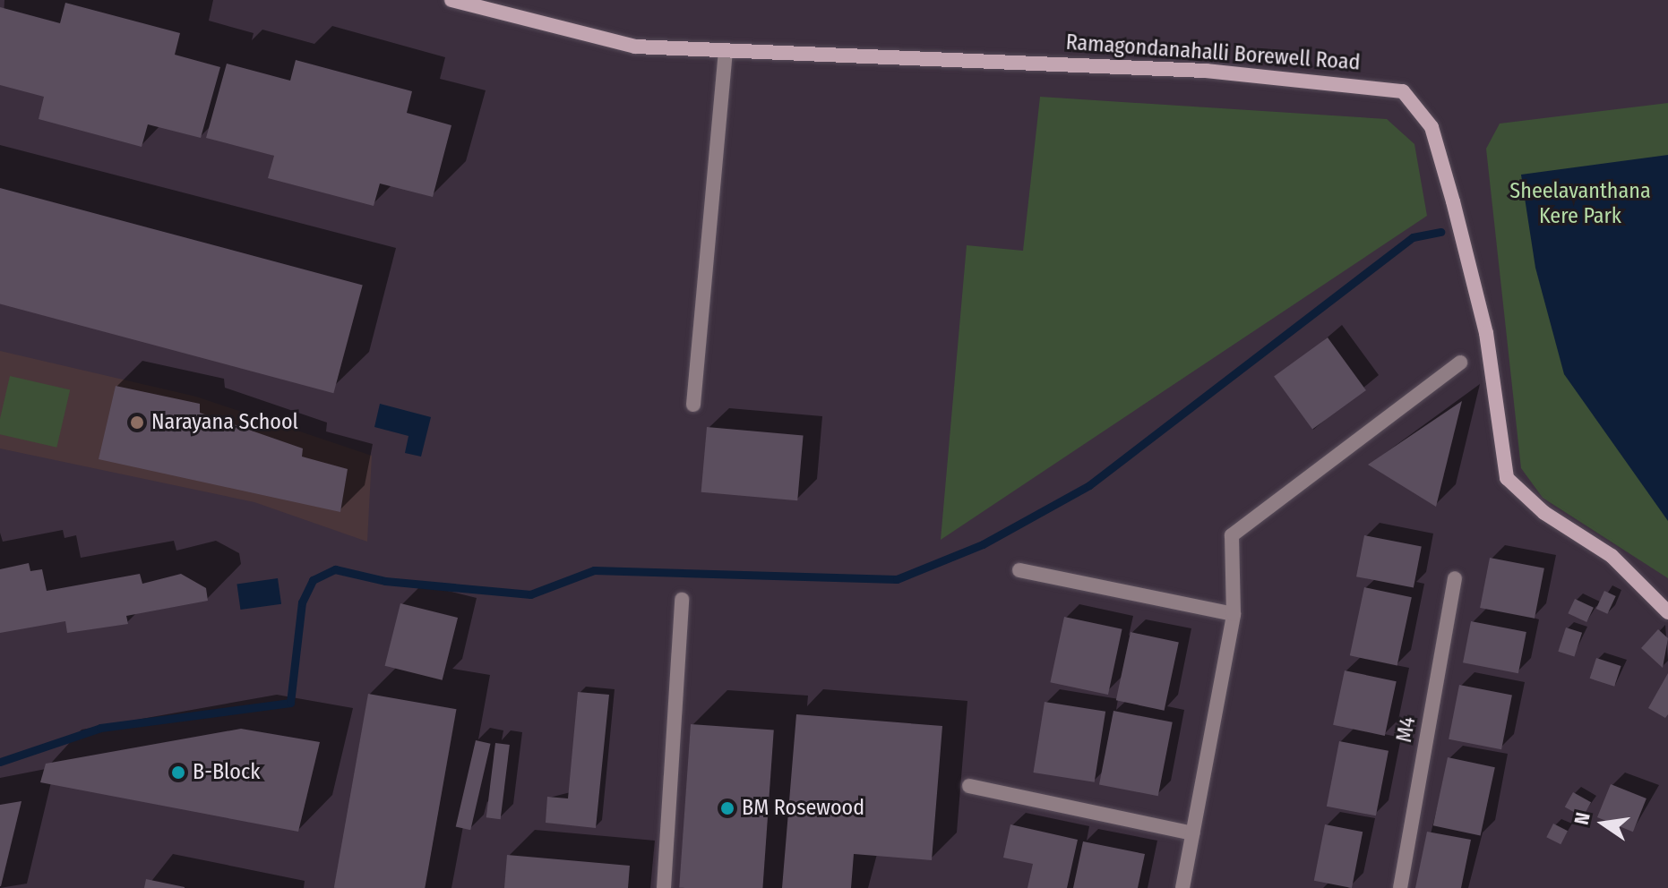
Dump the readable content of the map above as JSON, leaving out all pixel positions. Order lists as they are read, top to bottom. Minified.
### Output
{"streets":{"street":["Ramagondanahalli Borewell Road","M4"]},"parks":["Sheelavanthana Kere Park"],"places":["Narayana School","B-Block","BM Rosewood"],"north":"left"}
